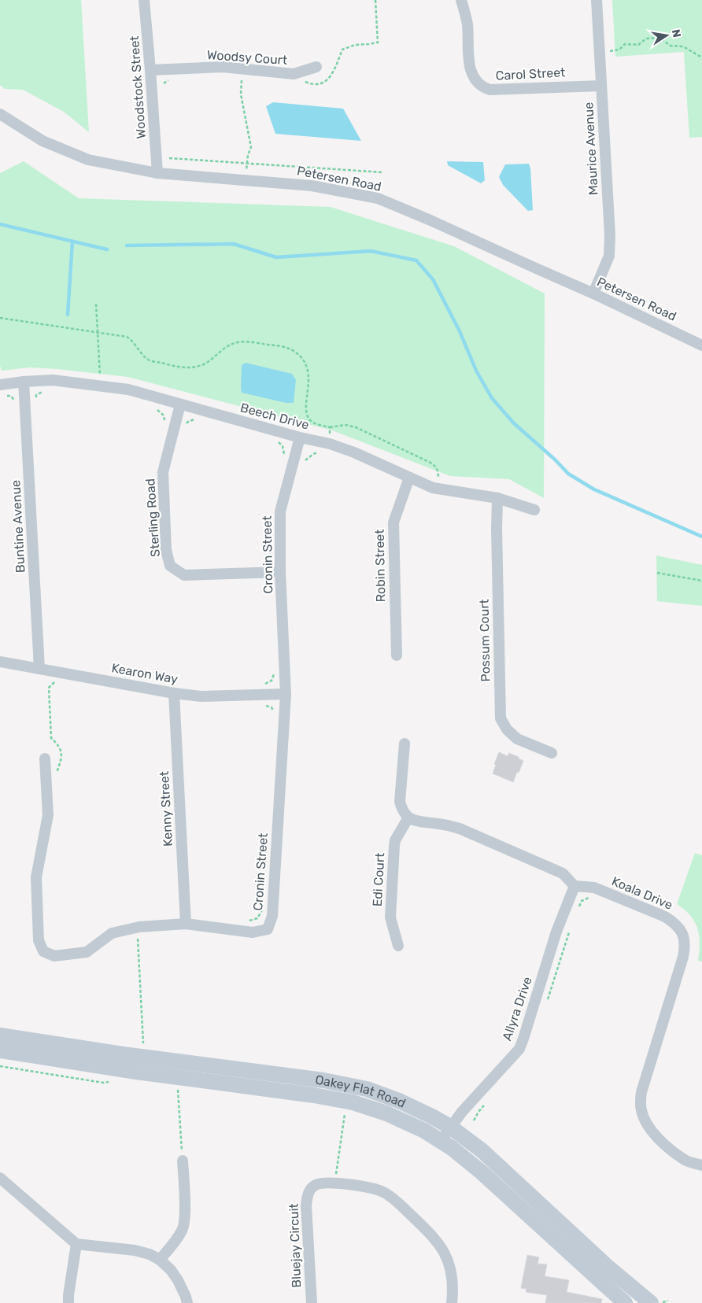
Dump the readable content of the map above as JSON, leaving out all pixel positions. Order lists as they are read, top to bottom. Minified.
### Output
{"streets":{"main road":["Oakey Flat Road"],"street":["Woodsy Court","Carol Street","Woodstock Street","Maurice Avenue","Petersen Road","Beech Drive","Sterling Road","Buntine Avenue","Cronin Street","Robin Street","Possum Court","Kearon Way","Kenny Street","Edi Court","Koala Drive","Allyra Drive","Bluejay Circuit"]},"crossings":[["Woodsy Court","Woodstock Street"],["Carol Street","Maurice Avenue"],["Woodstock Street","Petersen Road"],["Maurice Avenue","Petersen Road"],["Beech Drive","Sterling Road"],["Beech Drive","Buntine Avenue"],["Beech Drive","Cronin Street"],["Beech Drive","Robin Street"],["Beech Drive","Possum Court"],["Sterling Road","Cronin Street"],["Buntine Avenue","Kearon Way"],["Cronin Street","Kearon Way"],["Cronin Street","Kenny Street"],["Kearon Way","Kenny Street"],["Koala Drive","Allyra Drive"],["Allyra Drive","Oakey Flat Road"]],"north":"right"}
